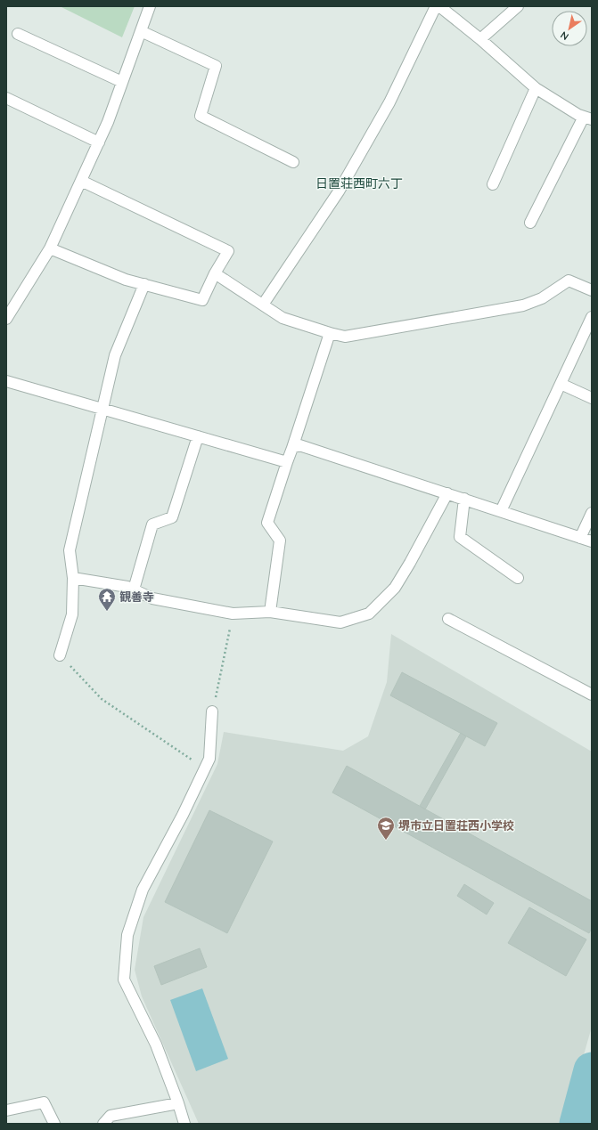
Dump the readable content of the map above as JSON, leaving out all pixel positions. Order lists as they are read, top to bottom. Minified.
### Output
{"districts":["日置荘西町六丁"],"places":{"temple":["観善寺"],"school or university":["堺市立日置荘西小学校"]},"north":"bottom left"}
